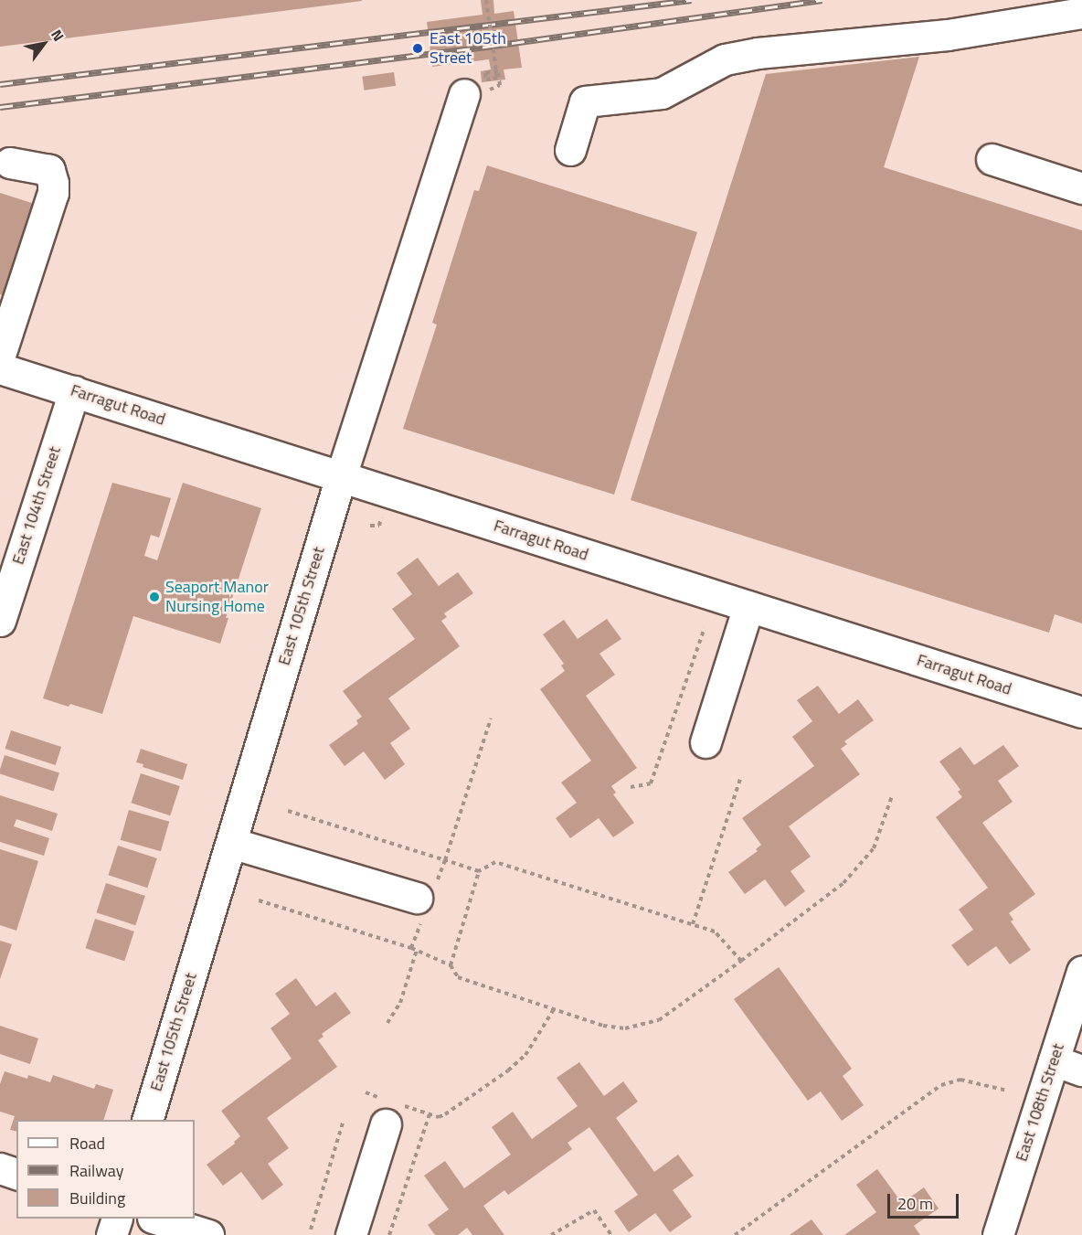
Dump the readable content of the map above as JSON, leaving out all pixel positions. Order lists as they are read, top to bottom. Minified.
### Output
{"streets":{"street":["Farragut Road","East 104th Street","East 105th Street","East 108th Street"]},"crossings":[["Farragut Road","East 104th Street"],["Farragut Road","East 105th Street"]],"places":["East 105th Street","Seaport Manor Nursing Home"],"legend":["Road","Railway","Building"],"scale_bar":"20 m","north":"top right"}
